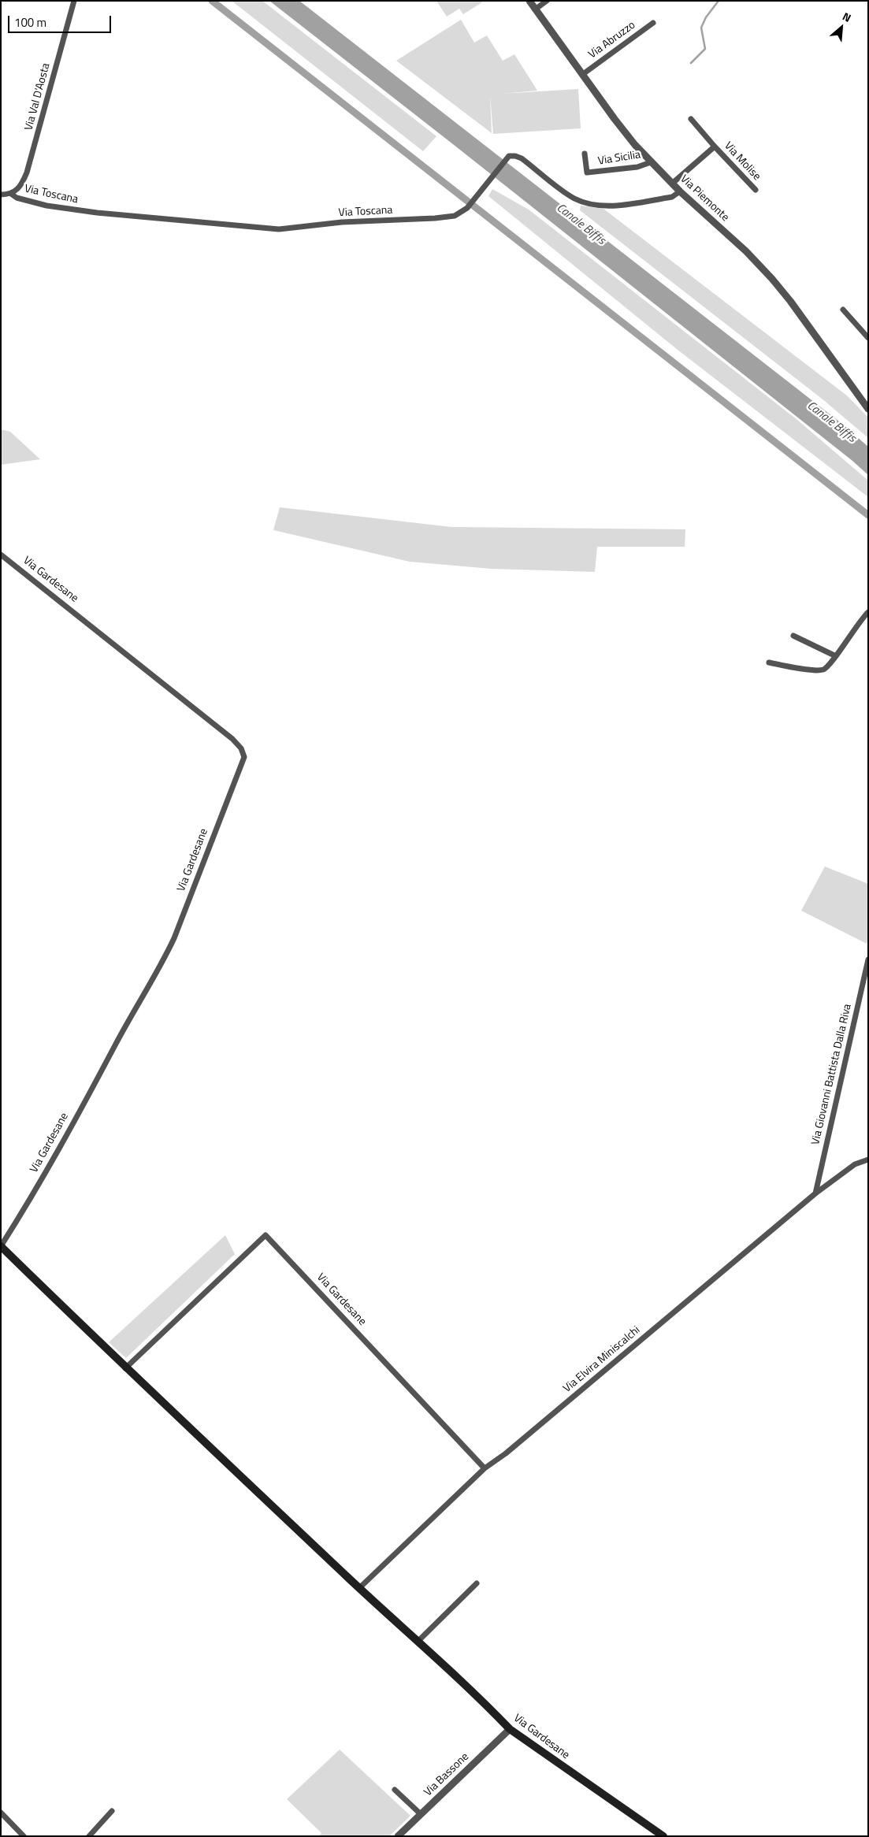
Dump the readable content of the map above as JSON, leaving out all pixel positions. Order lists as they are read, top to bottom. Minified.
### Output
{"streets":{"main road":["Via Gardesane"],"street":["Via Abruzzo","Via Val D'Aosta","Via Sicilia","Via Molise","Via Toscana","Via Piemonte","Via Giovanni Battista Dalla Riva","Via Elvira Miniscalchi","Via Bassone"]},"crossings":[["Via Abruzzo","Via Piemonte"],["Via Val D'Aosta","Via Toscana"],["Via Sicilia","Via Piemonte"],["Via Molise","Via Piemonte"],["Via Toscana","Via Piemonte"],["Via Gardesane","Via Elvira Miniscalchi"],["Via Gardesane","Via Bassone"],["Via Giovanni Battista Dalla Riva","Via Elvira Miniscalchi"]],"water":["Canale Biffis"],"scale_bar":"100 m","north":"top right"}
